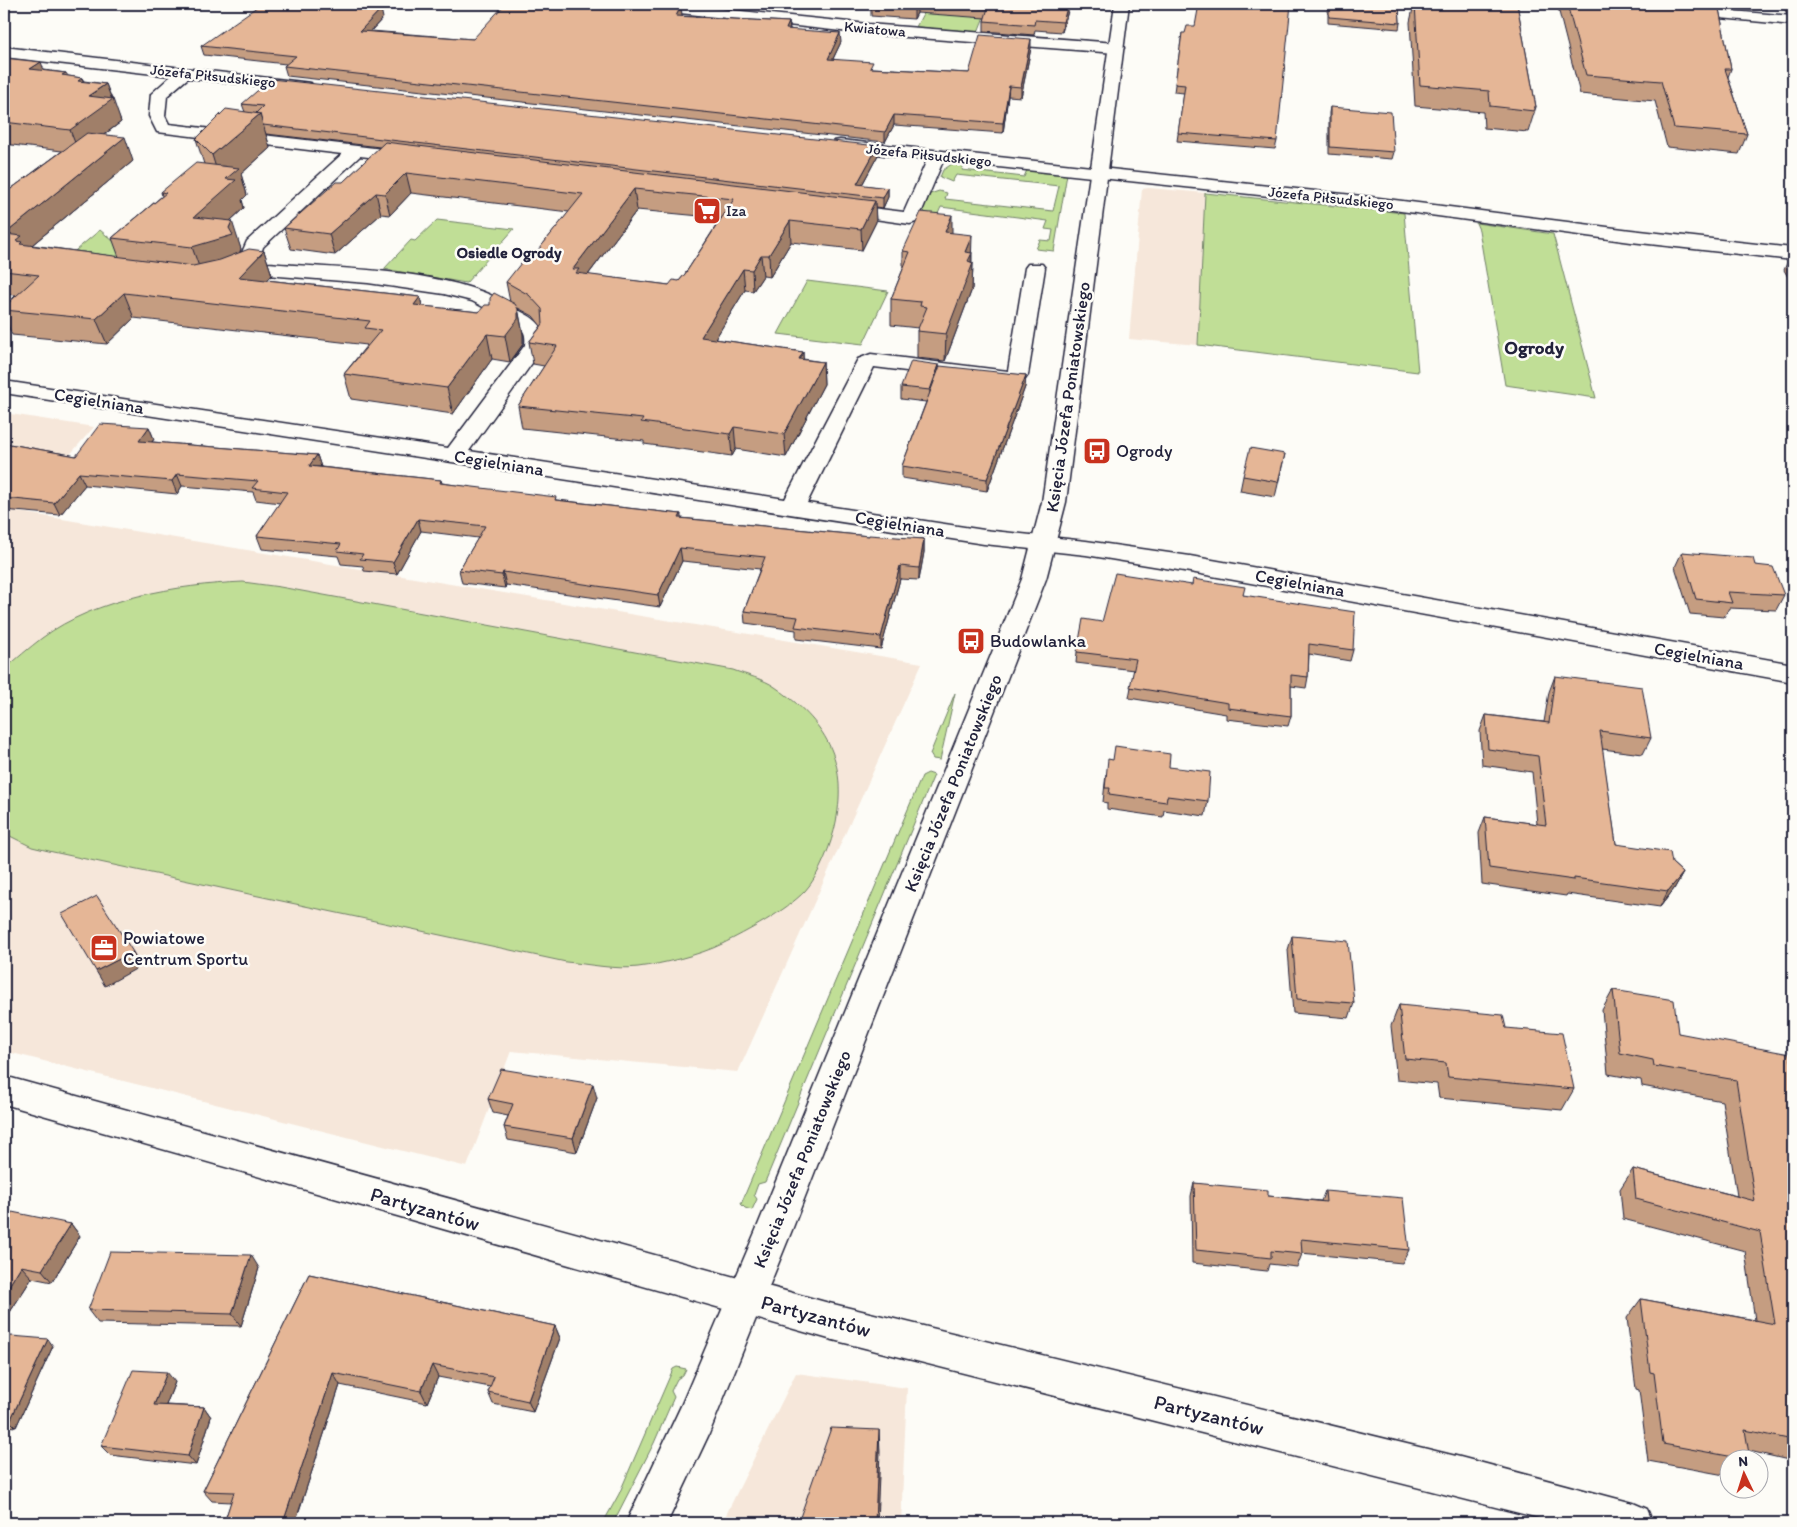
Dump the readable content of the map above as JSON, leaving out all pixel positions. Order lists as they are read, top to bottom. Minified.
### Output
{"streets":{"street":["Kwiatowa","Józefa Piłsudskiego","Księcia Józefa Poniatowskiego","Cegielniana","Partyzantów"]},"crossings":[["Kwiatowa","Księcia Józefa Poniatowskiego"],["Józefa Piłsudskiego","Księcia Józefa Poniatowskiego"],["Księcia Józefa Poniatowskiego","Cegielniana"],["Księcia Józefa Poniatowskiego","Partyzantów"]],"districts":["Osiedle Ogrody","Ogrody"],"places":{"supermarket":["Iza"],"bus stop":["Ogrody","Budowlanka"],"office":["Powiatowe Centrum Sportu"]},"north":"top"}
